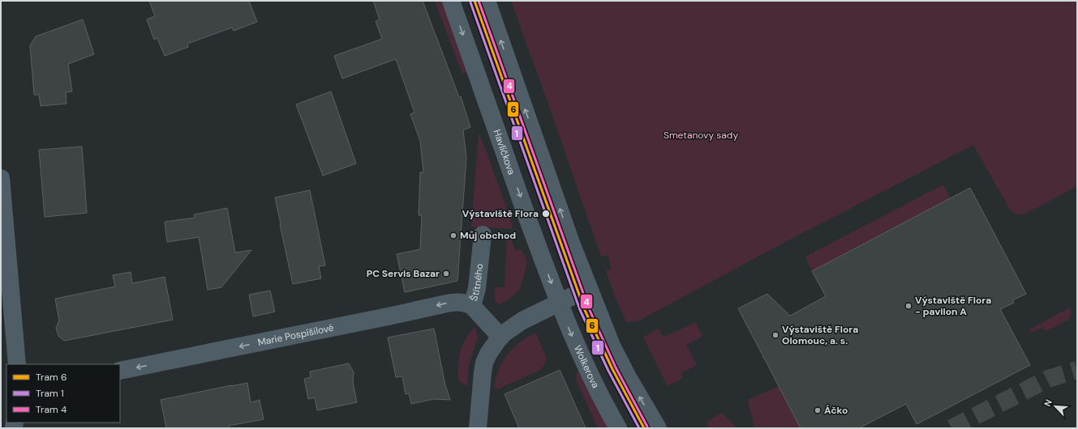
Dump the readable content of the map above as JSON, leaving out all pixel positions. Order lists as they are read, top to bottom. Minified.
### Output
{"streets":{"street":["Havlíčkova","Štítného","Marie Pospíšilové","Wolkerova"]},"crossings":[["Havlíčkova","Wolkerova"],["Štítného","Marie Pospíšilové"]],"one_way":["Marie Pospíšilové"],"parks":["Smetanovy sady"],"places":["Výstaviště Flora","Můj obchod","PC Servis Bazar","Výstaviště Flora - pavilon A","Výstaviště Flora Olomouc, a. s.","Áčko"],"lines":["tram line 6","tram line 4","tram line 1"],"legend":["Tram 6","Tram 1","Tram 4"],"north":"top left"}
